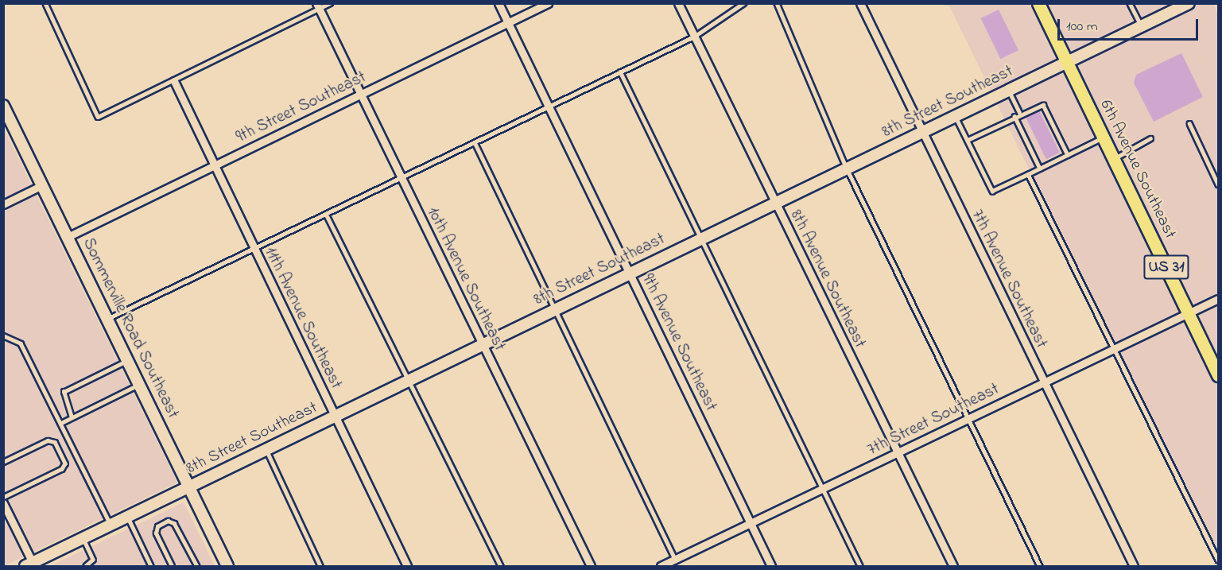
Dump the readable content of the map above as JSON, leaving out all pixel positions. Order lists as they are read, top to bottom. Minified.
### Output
{"streets":{"main road":["6th Avenue Southeast","US 31"],"street":["8th Street Southeast","9th Street Southeast","10th Avenue Southeast","8th Avenue Southeast","7th Avenue Southeast","11th Avenue Southeast","Sommerville Road Southeast","9th Avenue Southeast","7th Street Southeast"]},"crossings":[["8th Street Southeast","6th Avenue Southeast"],["8th Street Southeast","10th Avenue Southeast"],["8th Street Southeast","8th Avenue Southeast"],["8th Street Southeast","7th Avenue Southeast"],["8th Street Southeast","11th Avenue Southeast"],["8th Street Southeast","Sommerville Road Southeast"],["8th Street Southeast","9th Avenue Southeast"],["9th Street Southeast","10th Avenue Southeast"],["9th Street Southeast","11th Avenue Southeast"],["9th Street Southeast","Sommerville Road Southeast"],["9th Street Southeast","9th Avenue Southeast"],["6th Avenue Southeast","7th Street Southeast"],["8th Avenue Southeast","7th Street Southeast"],["7th Avenue Southeast","7th Street Southeast"],["9th Avenue Southeast","7th Street Southeast"]],"scale_bar":"100 m"}
